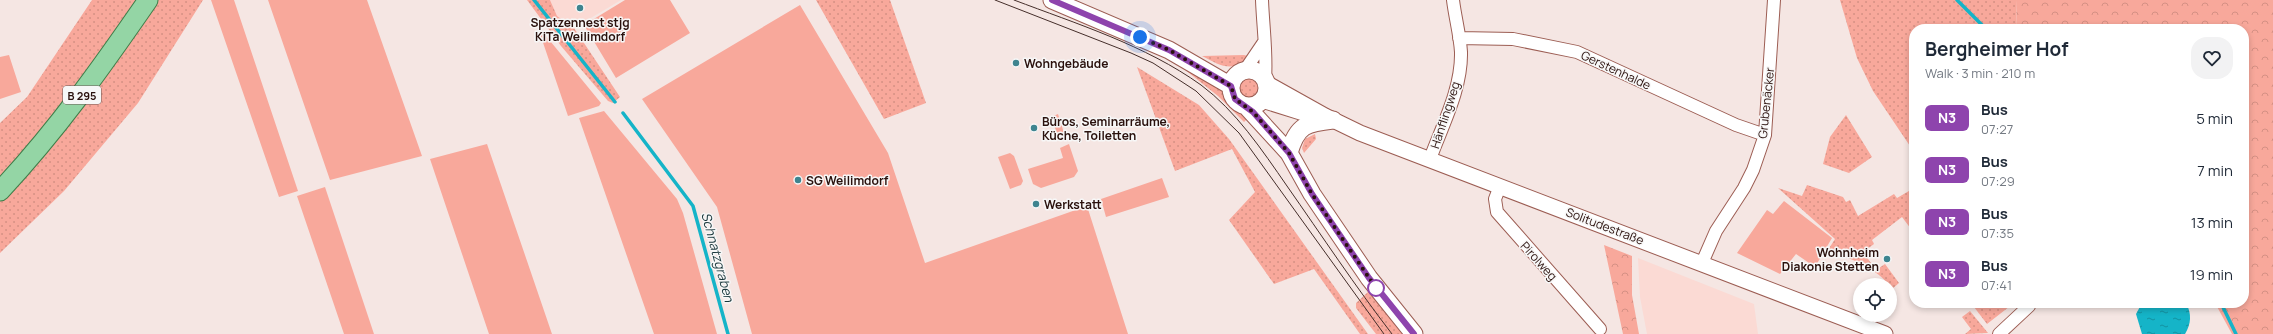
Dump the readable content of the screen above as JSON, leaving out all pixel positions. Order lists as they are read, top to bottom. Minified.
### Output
{"streets":{"main road":["B 295"],"street":["Gerstenhalde","Grubenäcker","Hänflingweg","Solitudestraße","Pirolweg"]},"crossings":[["Gerstenhalde","Grubenäcker"],["Gerstenhalde","Hänflingweg"],["Grubenäcker","Solitudestraße"],["Hänflingweg","Solitudestraße"],["Solitudestraße","Pirolweg"]],"water":["Schnatzgraben"],"places":["Spatzennest stjg KiTa Weilimdorf","Wohngebäude","Büros, Seminarräume, Küche, Toiletten","SG Weilimdorf","Werkstatt","Wohnheim Diakonie Stetten"],"lines":["bus line N3"],"page":{"heading":["Bergheimer Hof","Walk · 3 min · 210 m"],"list":[{"mark":"N3","name":"Bus","note":"07:27","value":"5 min"},{"mark":"N3","name":"Bus","note":"07:29","value":"7 min"},{"mark":"N3","name":"Bus","note":"07:35","value":"13 min"},{"mark":"N3","name":"Bus","note":"07:41","value":"19 min"}]}}
